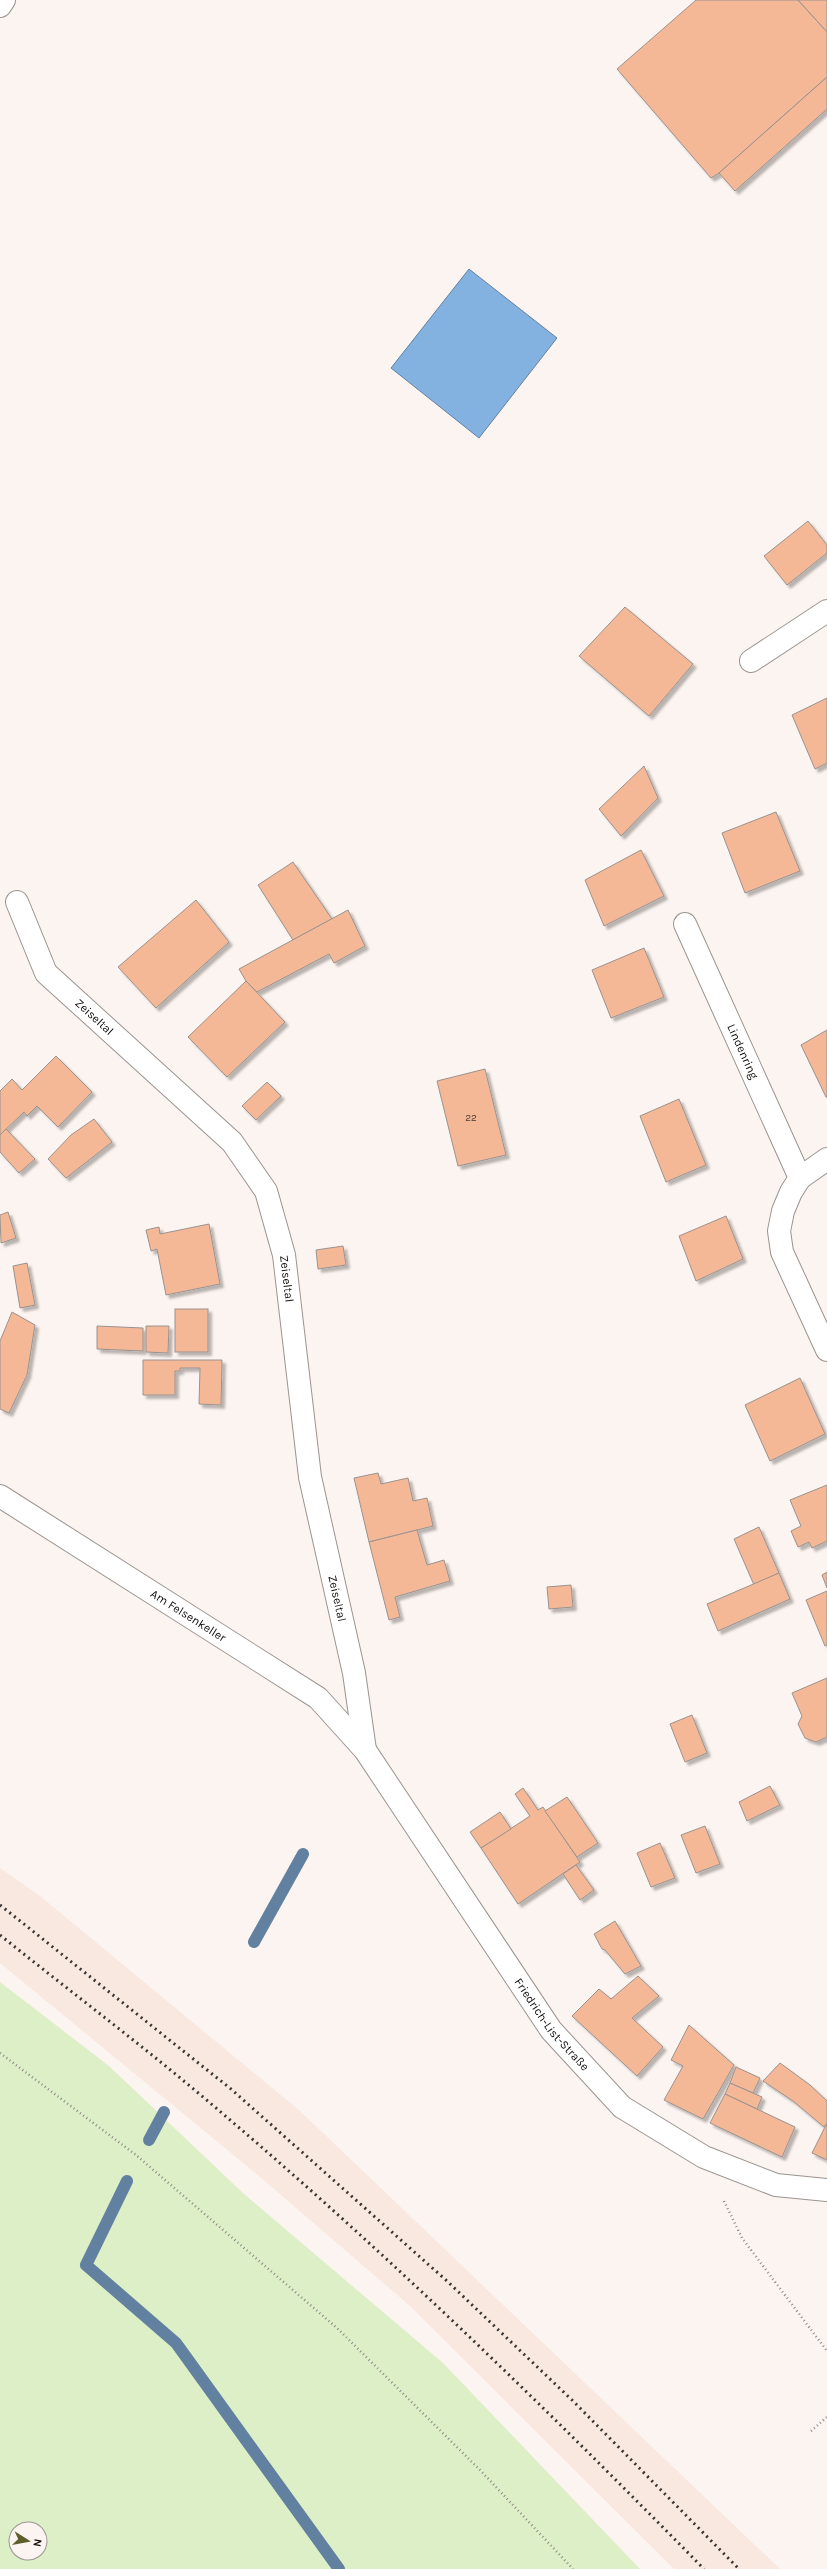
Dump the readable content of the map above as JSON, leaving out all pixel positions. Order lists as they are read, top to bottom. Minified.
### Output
{"streets":{"main road":["Zeiseltal","Lindenring","Am Felsenkeller","Friedrich-List-Straße"]},"crossings":[["Zeiseltal","Am Felsenkeller"],["Zeiseltal","Friedrich-List-Straße"],["Am Felsenkeller","Friedrich-List-Straße"]],"house_numbers":["22"],"north":"right"}
